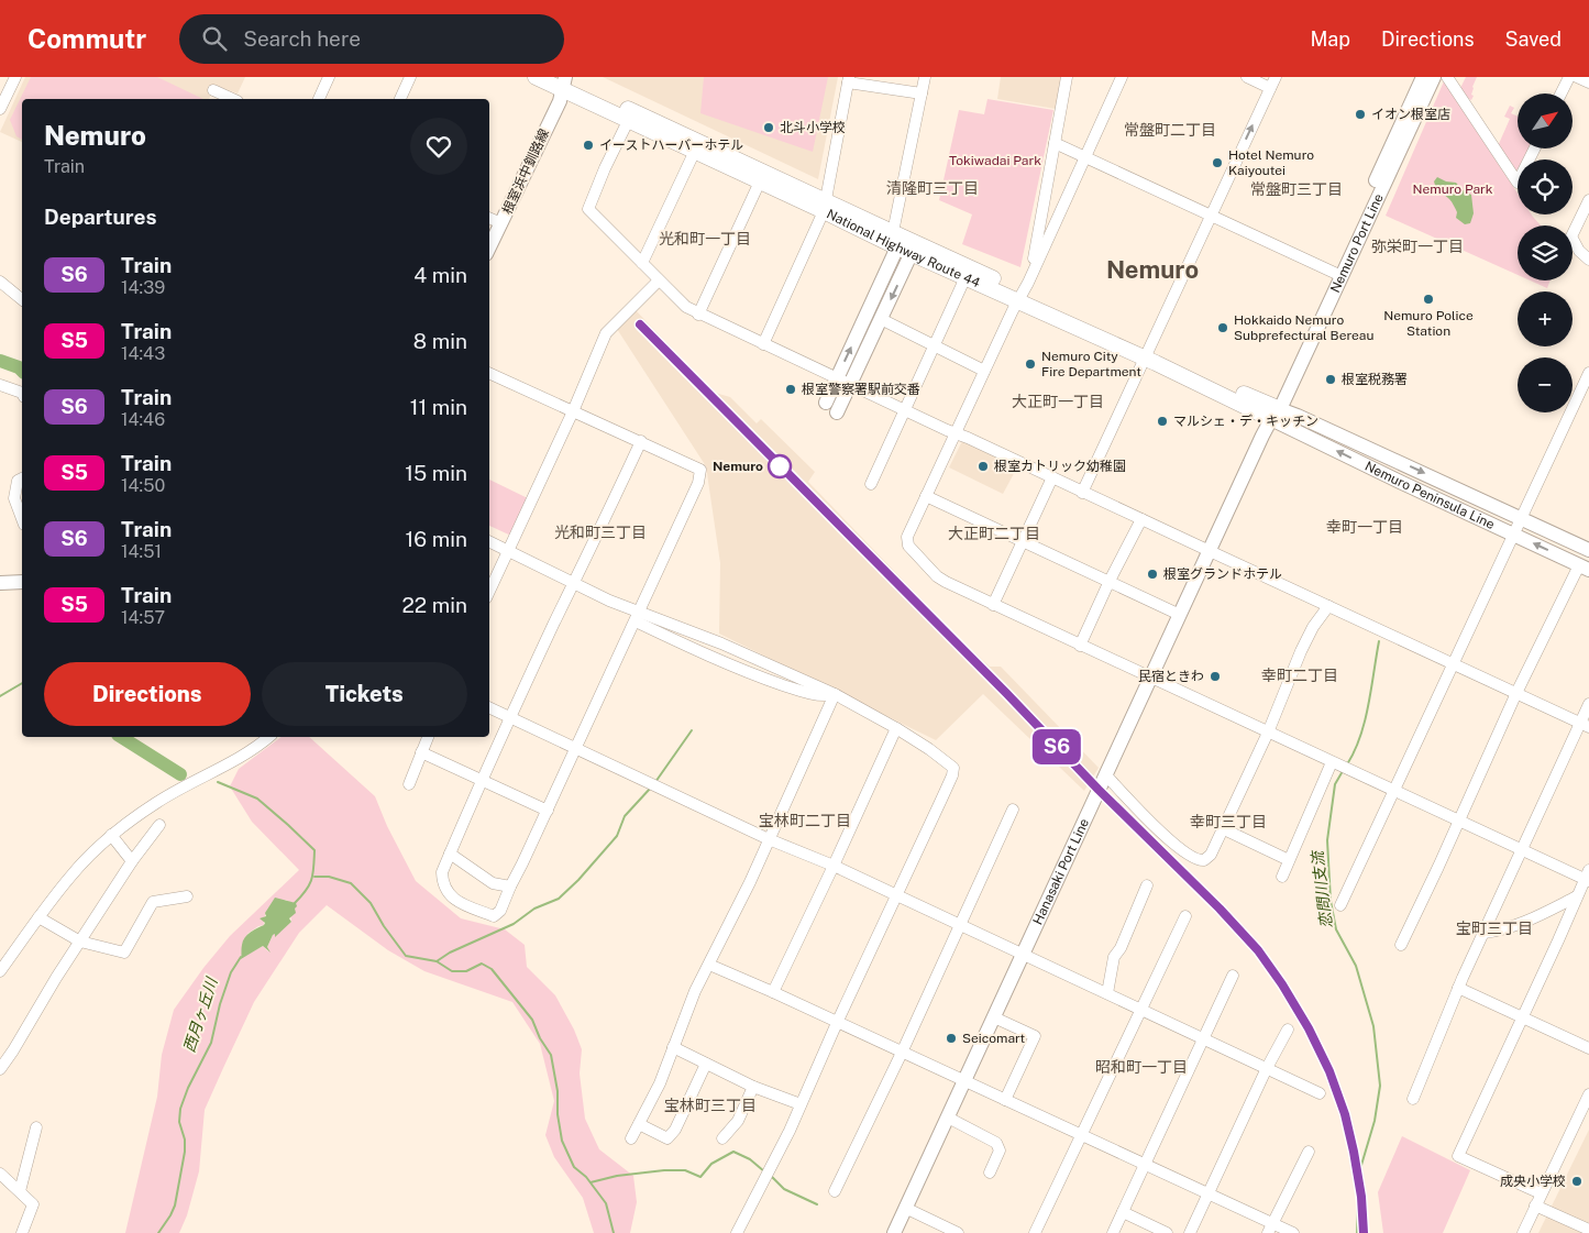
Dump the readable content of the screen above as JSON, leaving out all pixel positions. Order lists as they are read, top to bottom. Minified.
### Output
{"streets":{"highway":["National Highway Route 44"],"main road":["根室浜中釧路線","Nemuro Port Line","Nemuro Peninsula Line","Hanasaki Port Line"]},"crossings":[["根室浜中釧路線","National Highway Route 44"],["Nemuro Port Line","National Highway Route 44"],["Nemuro Port Line","Nemuro Peninsula Line"],["Nemuro Port Line","Hanasaki Port Line"],["National Highway Route 44","Nemuro Peninsula Line"],["National Highway Route 44","Hanasaki Port Line"],["Nemuro Peninsula Line","Hanasaki Port Line"]],"districts":["常盤町二丁目","清隆町三丁目","常盤町三丁目","光和町一丁目","弥栄町一丁目","Nemuro","大正町一丁目","幸町一丁目","光和町三丁目","大正町二丁目","幸町二丁目","宝林町二丁目","幸町三丁目","宝町三丁目","昭和町一丁目","宝林町三丁目"],"water":["恋問川支流","西月ヶ丘川"],"parks":["Tokiwadai Park","Nemuro Park"],"places":["イオン根室店","北斗小学校","イーストハーバーホテル","Hotel Nemuro Kaiyoutei","Nemuro Police Station","Hokkaido Nemuro Subprefectural Bereau","Nemuro City Fire Department","根室税務署","根室警察署駅前交番","マルシェ・デ・キッチン","Nemuro","根室カトリック幼稚園","根室グランドホテル","民宿ときわ","Seicomart","成央小学校"],"north":"top right","page":{"header":"Commutr","search":"Search here","nav":["Map","Directions","Saved"],"on_map":"S6","map_buttons":["+","−"],"heading":[["Nemuro","Train"],"Departures"],"list":[{"mark":"S6","name":"Train","note":"14:39","value":"4 min"},{"mark":"S5","name":"Train","note":"14:43","value":"8 min"},{"mark":"S6","name":"Train","note":"14:46","value":"11 min"},{"mark":"S5","name":"Train","note":"14:50","value":"15 min"},{"mark":"S6","name":"Train","note":"14:51","value":"16 min"},{"mark":"S5","name":"Train","note":"14:57","value":"22 min"}],"buttons":["Directions","Tickets"]}}
